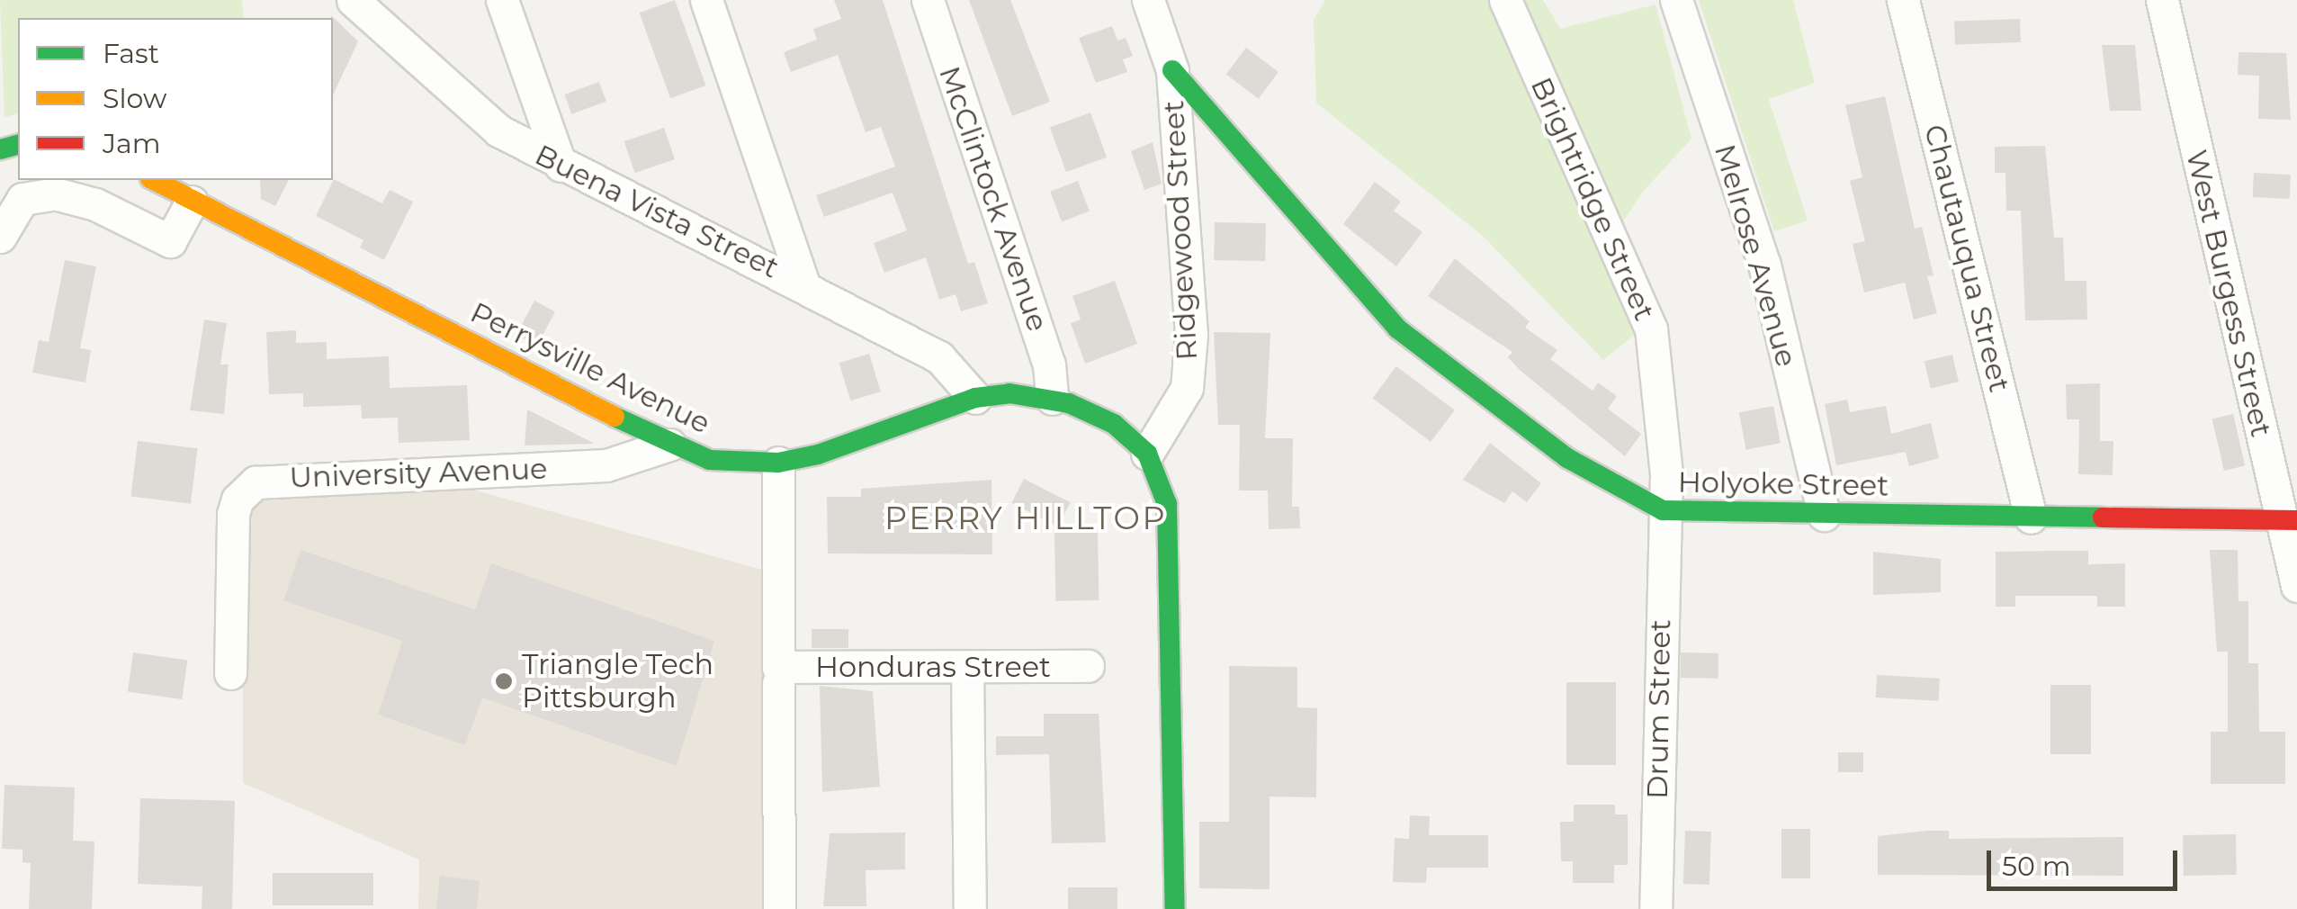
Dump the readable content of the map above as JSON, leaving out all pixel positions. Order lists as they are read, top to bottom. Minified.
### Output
{"streets":{"street":["McClintock Avenue","Brightridge Street","Buena Vista Street","Ridgewood Street","Melrose Avenue","Chautauqua Street","West Burgess Street","Perrysville Avenue","University Avenue","Holyoke Street","Honduras Street","Drum Street"]},"crossings":[["McClintock Avenue","Perrysville Avenue"],["Brightridge Street","Holyoke Street"],["Brightridge Street","Drum Street"],["Buena Vista Street","Perrysville Avenue"],["Ridgewood Street","Perrysville Avenue"],["Ridgewood Street","Holyoke Street"],["Melrose Avenue","Holyoke Street"],["Chautauqua Street","Holyoke Street"],["West Burgess Street","Holyoke Street"],["Perrysville Avenue","University Avenue"],["Holyoke Street","Drum Street"]],"districts":["PERRY HILLTOP"],"places":["Triangle Tech Pittsburgh"],"legend":["Fast","Slow","Jam"],"scale_bar":"50 m"}
